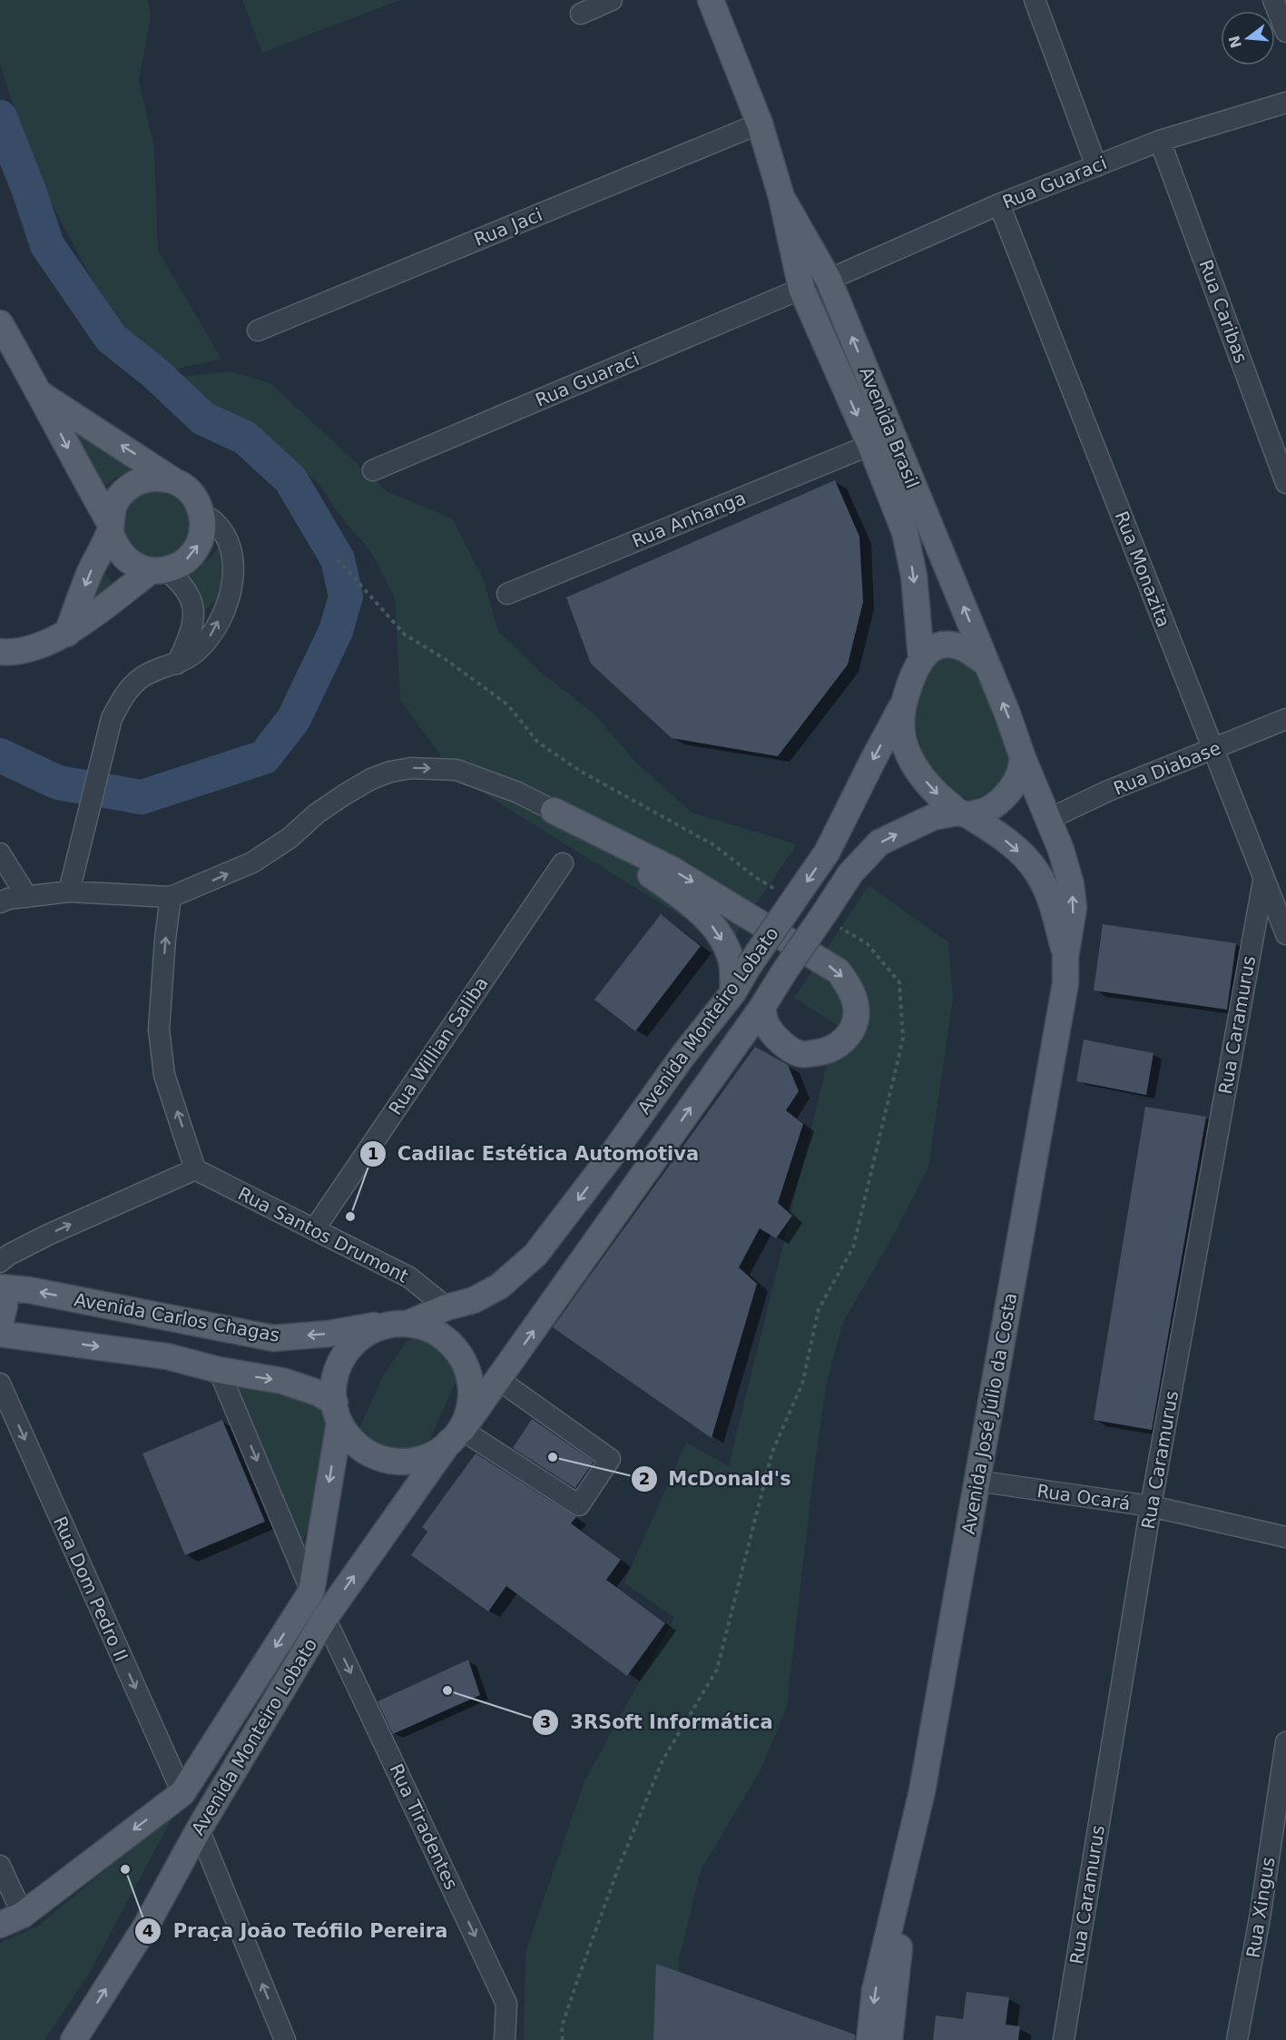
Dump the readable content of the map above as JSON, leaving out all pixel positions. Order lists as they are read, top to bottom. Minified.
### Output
{"streets":{"main road":["Avenida Brasil","Avenida Monteiro Lobato","Avenida Carlos Chagas","Avenida José Júlio da Costa"],"street":["Rua Guaraci","Rua Jaci","Rua Caribas","Rua Anhanga","Rua Monazita","Rua Diabase","Rua Caramurus","Rua Willian Saliba","Rua Santos Drumont","Rua Ocará","Rua Dom Pedro II","Rua Tiradentes","Rua Xingus"]},"crossings":[["Rua Guaraci","Rua Caribas"],["Rua Guaraci","Avenida Brasil"],["Rua Guaraci","Rua Monazita"],["Rua Jaci","Avenida Brasil"],["Avenida Brasil","Rua Anhanga"],["Avenida Brasil","Avenida Monteiro Lobato"],["Avenida Brasil","Avenida José Júlio da Costa"],["Rua Monazita","Rua Diabase"],["Rua Monazita","Rua Caramurus"],["Rua Diabase","Avenida José Júlio da Costa"],["Avenida Monteiro Lobato","Rua Santos Drumont"],["Avenida Monteiro Lobato","Avenida Carlos Chagas"],["Avenida Monteiro Lobato","Avenida José Júlio da Costa"],["Avenida Monteiro Lobato","Rua Dom Pedro II"],["Avenida Monteiro Lobato","Rua Tiradentes"],["Rua Caramurus","Rua Ocará"],["Rua Willian Saliba","Rua Santos Drumont"],["Avenida José Júlio da Costa","Rua Ocará"]],"one_way":["Rua Dom Pedro II","Rua Tiradentes"],"places":["Cadilac Estética Automotiva","McDonald's","3RSoft Informática","Praça João Teófilo Pereira"],"north":"left"}
